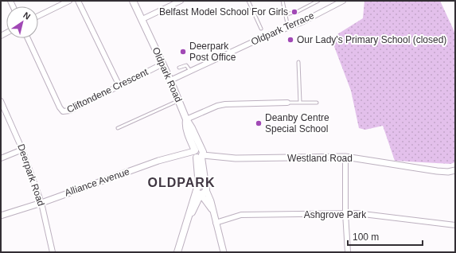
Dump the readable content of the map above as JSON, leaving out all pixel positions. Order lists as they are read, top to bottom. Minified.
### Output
{"streets":{"main road":["Oldpark Road"],"street":["Oldpark Terrace","Cliftondene Crescent","Westland Road","Deerpark Road","Alliance Avenue","Ashgrove Park"]},"crossings":[["Oldpark Terrace","Oldpark Road"],["Oldpark Road","Cliftondene Crescent"],["Oldpark Road","Westland Road"],["Oldpark Road","Alliance Avenue"],["Westland Road","Alliance Avenue"],["Deerpark Road","Alliance Avenue"]],"districts":["OLDPARK"],"places":["Belfast Model School For Girls","Our Lady's Primary School (closed)","Deerpark Post Office","Deanby Centre Special School"],"scale_bar":"100 m","north":"top right"}
